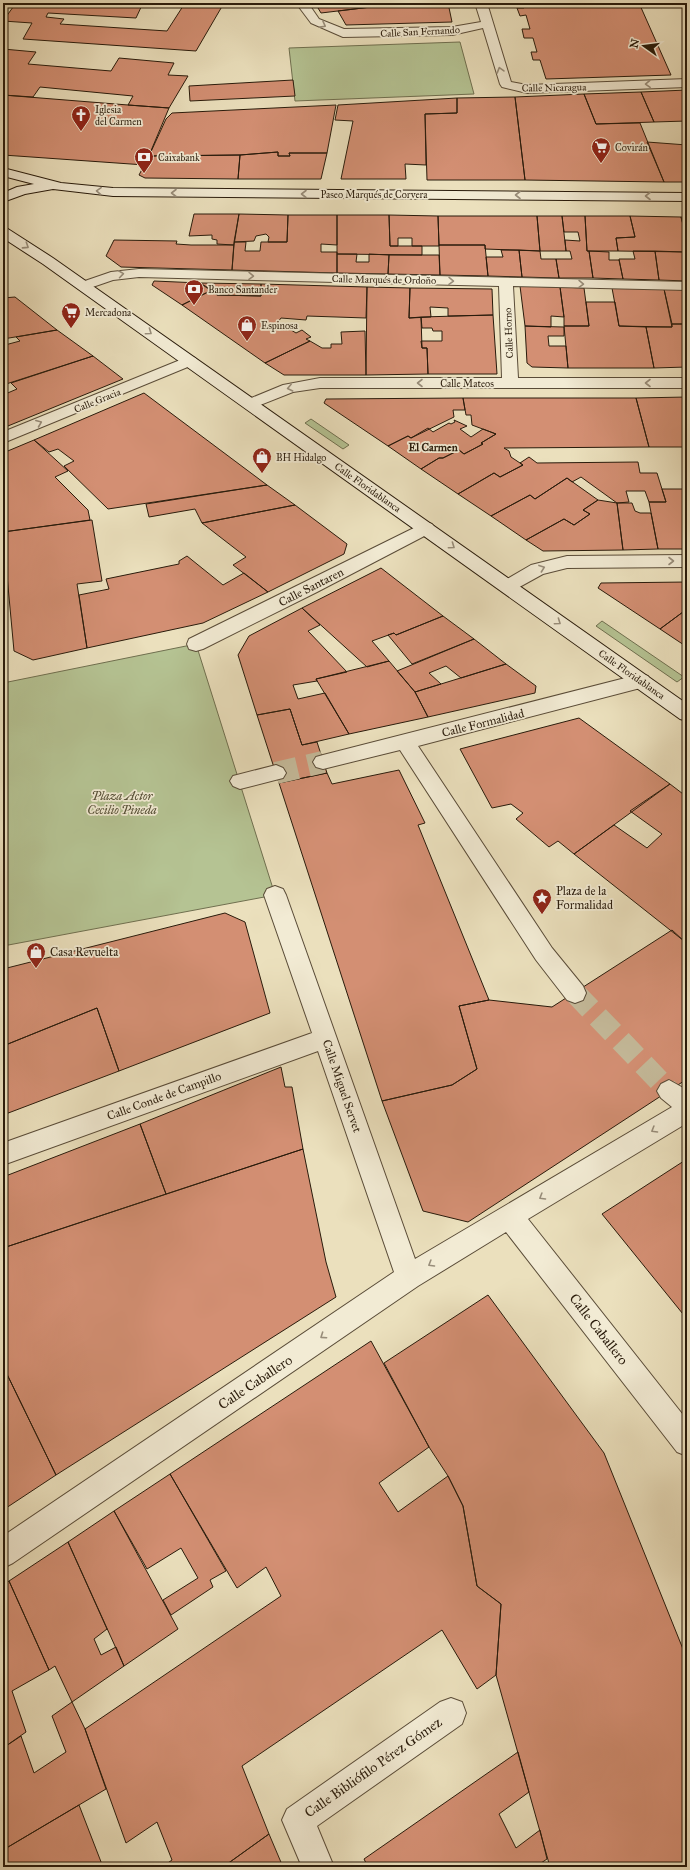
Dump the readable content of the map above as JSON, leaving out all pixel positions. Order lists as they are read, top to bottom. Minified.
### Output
{"streets":{"street":["Calle San Fernando","Calle Nicaragua","Paseo Marqués de Corvera","Calle Marqués de Ordoño","Calle Horno","Calle Mateos","Calle Gracia","Calle Floridablanca","Calle Santaren","Calle Formalidad","Calle Miguel Servet","Calle Conde de Campillo","Calle Caballero","Calle Bibliófilo Pérez Gómez"]},"crossings":[["Calle San Fernando","Calle Nicaragua"],["Calle Marqués de Ordoño","Calle Horno"],["Calle Marqués de Ordoño","Calle Floridablanca"],["Calle Horno","Calle Mateos"],["Calle Mateos","Calle Floridablanca"],["Calle Gracia","Calle Floridablanca"],["Calle Floridablanca","Calle Santaren"],["Calle Floridablanca","Calle Formalidad"],["Calle Miguel Servet","Calle Conde de Campillo"],["Calle Miguel Servet","Calle Caballero"]],"one_way":["Calle San Fernando","Calle Nicaragua","Paseo Marqués de Corvera","Calle Marqués de Ordoño","Calle Gracia","Calle Floridablanca","Calle Caballero"],"districts":["El Carmen"],"parks":["Plaza Actor Cecilio Pineda"],"places":{"church":["Iglesia del Carmen"],"supermarket":["Covirán","Mercadona"],"bank":["Caixabank","Banco Santander"],"shop":["Espinosa","BH Hidalgo","Casa Revuelta"],"place":["Plaza de la Formalidad"]},"north":"left"}
